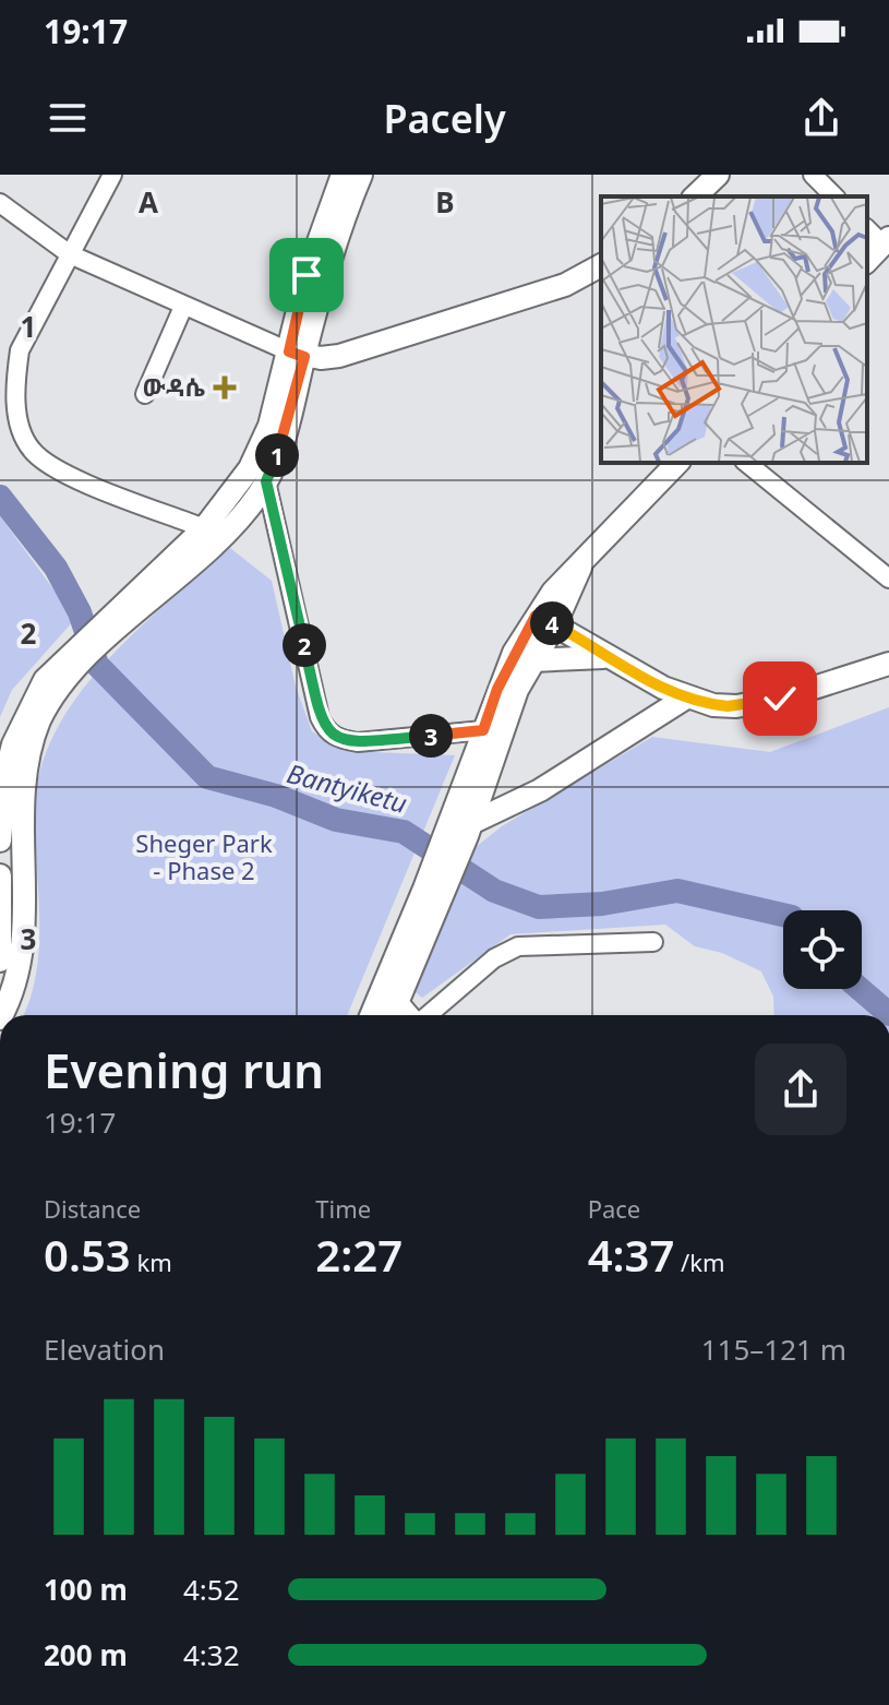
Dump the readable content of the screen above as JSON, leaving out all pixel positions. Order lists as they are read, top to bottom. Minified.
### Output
{"water":["Bantyiketu"],"parks":["Sheger Park - Phase 2"],"places":{"health":["ውዳሴ"]},"page":{"status":"19:17","header":"Pacely","pins":["1","4","2","3"],"heading":["Evening run","19:17"],"stats":[["Distance","0.53 km"],["Time","2:27"],["Pace","4:37 /km"]],"chart":["Elevation","115–121 m"],"list":[{"name":"100 m","note":"4:52"},{"name":"200 m","note":"4:32"}]},"grid":{"columns":["A","B"],"rows":["1","2","3"]}}
